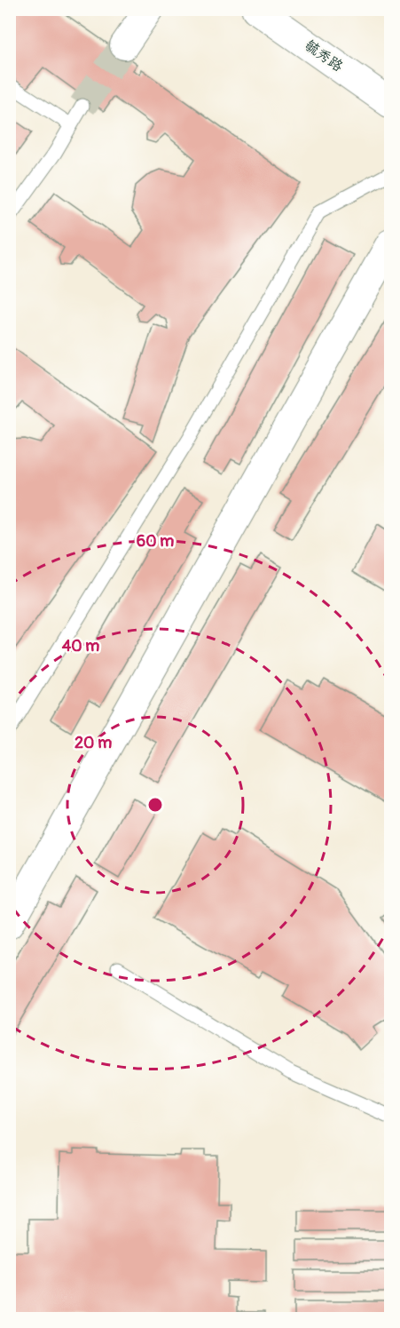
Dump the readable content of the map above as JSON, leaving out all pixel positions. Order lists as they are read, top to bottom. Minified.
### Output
{"streets":{"street":["毓秀路"]},"rings":["60 m","40 m","20 m"]}
